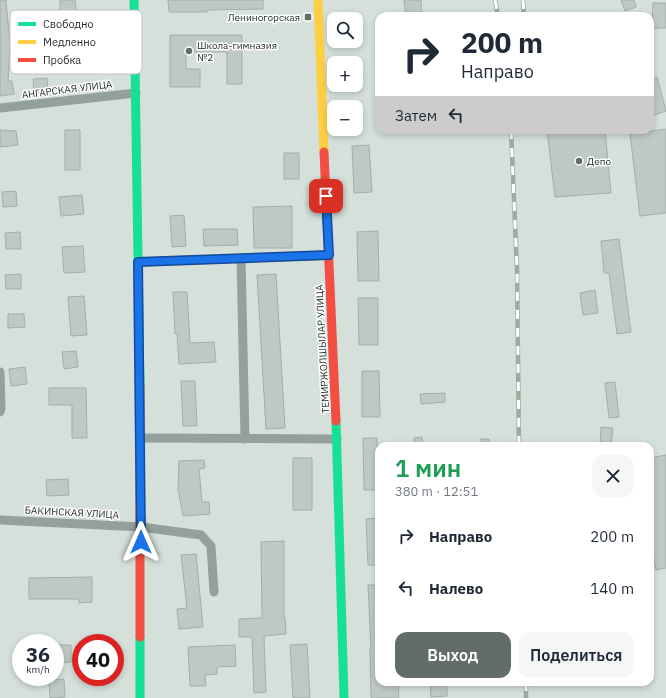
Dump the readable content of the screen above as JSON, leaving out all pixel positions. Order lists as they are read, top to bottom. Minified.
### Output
{"streets":{"street":["АНГАРСКАЯ УЛИЦА","ТЕМИРЖОЛШЫЛАР УЛИЦА","БАКИНСКАЯ УЛИЦА"]},"places":{"transit":["Лениногорская"],"other":["Школа-гимназия №2","Депо"]},"legend":["Свободно","Медленно","Пробка"],"page":{"map_buttons":["+","−"],"turn":["200 m","Направо"],"then":"Затем","heading":["1 мин","380 m · 12:51"],"list":[{"name":"Направо","value":"200 m"},{"name":"Налево","value":"140 m"}],"buttons":["Выход","Поделиться"],"speed":"36 km/h","limit":"40"}}
